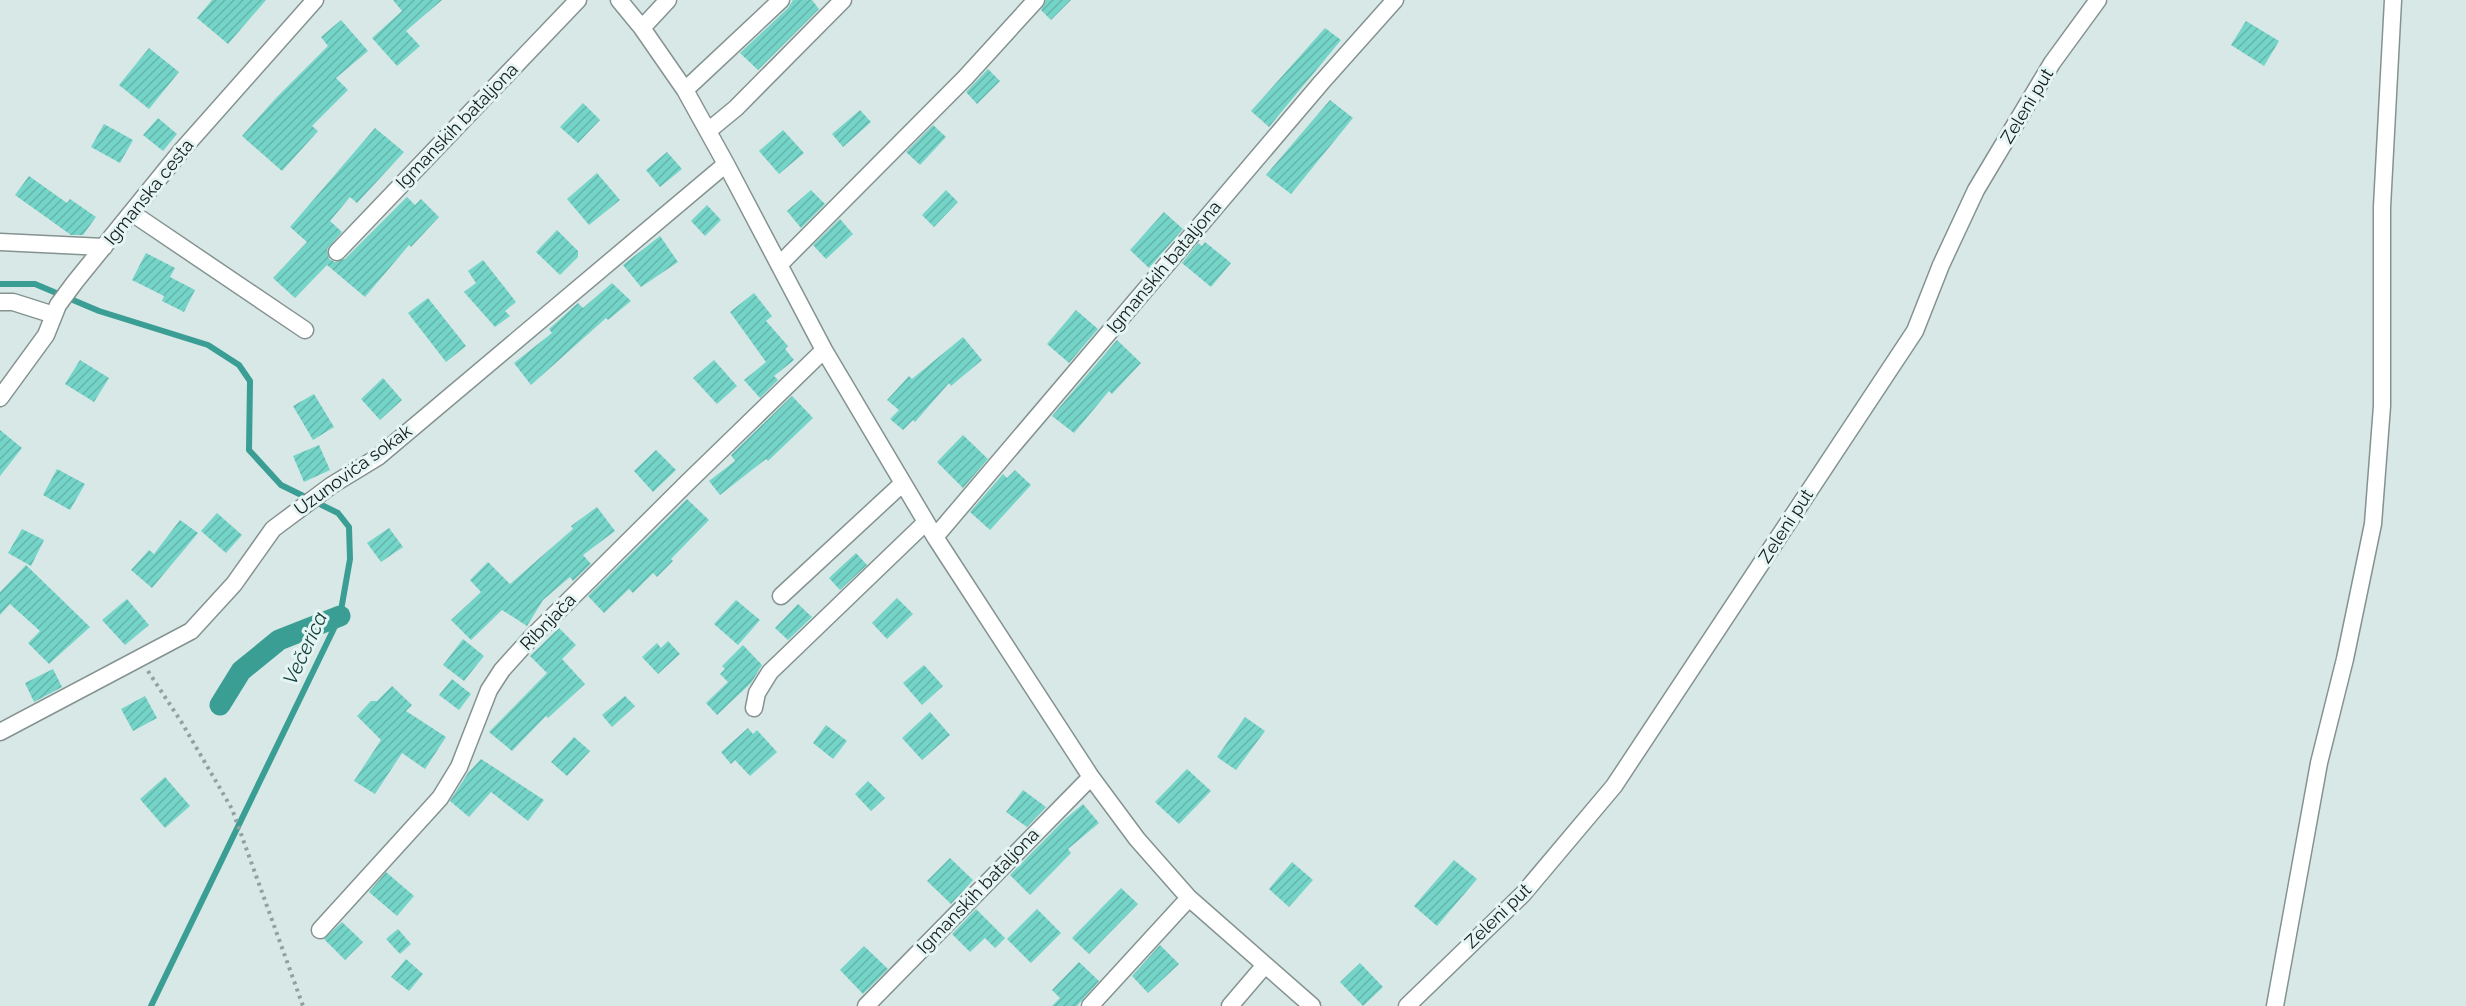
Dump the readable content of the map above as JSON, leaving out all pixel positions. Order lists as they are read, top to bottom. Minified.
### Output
{"streets":{"street":["Zeleni put","Igmanskih bataljona","Igmanska cesta","Uzunovića sokak","Ribnjača"]},"water":["Večerica"]}
